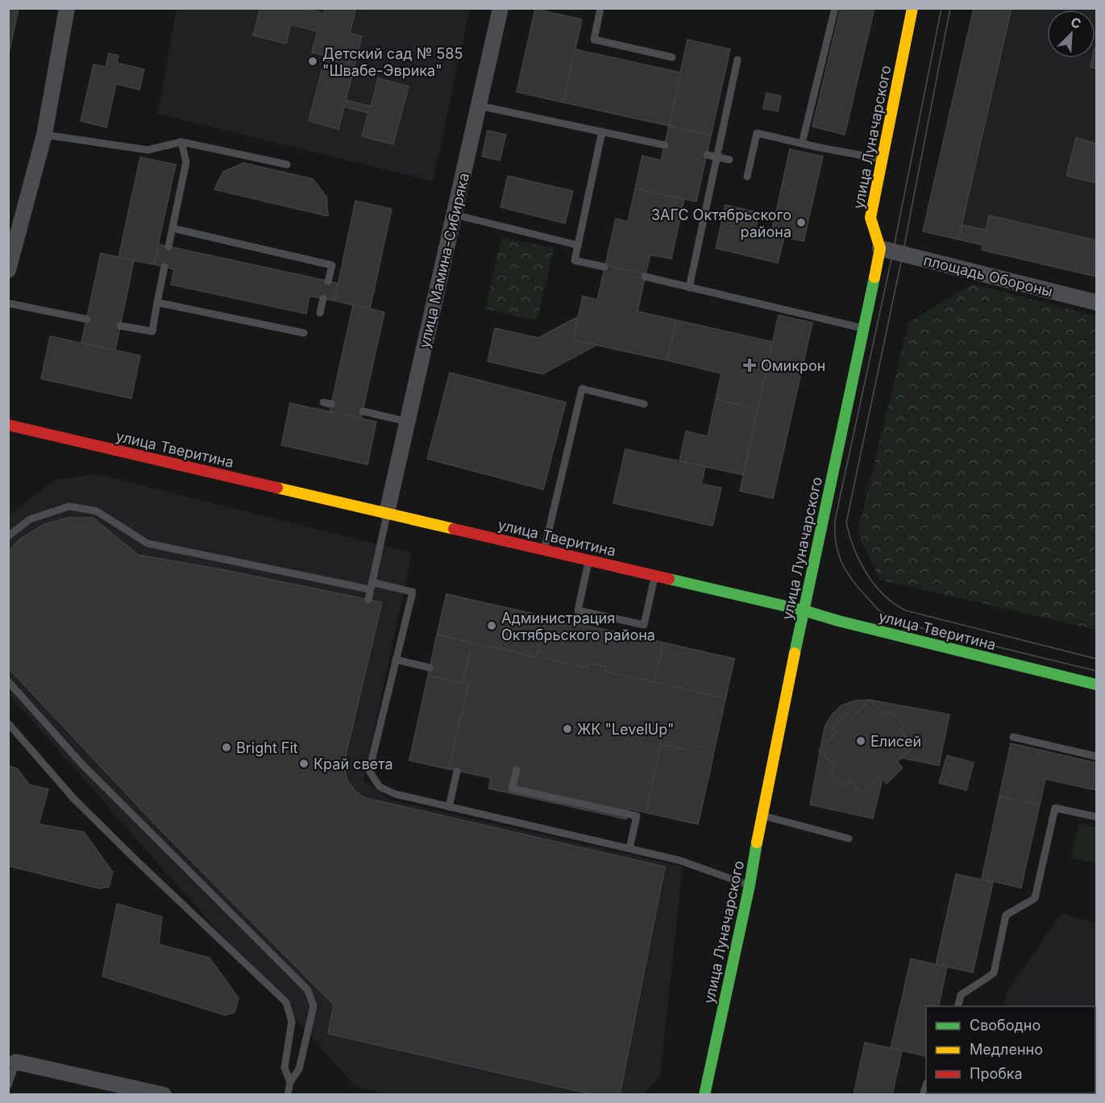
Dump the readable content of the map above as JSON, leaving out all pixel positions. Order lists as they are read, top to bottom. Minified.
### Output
{"streets":{"street":["улица Луначарского","улица Мамина-Сибиряка","площадь Обороны","улица Тверитина"]},"crossings":[["улица Луначарского","площадь Обороны"],["улица Луначарского","улица Тверитина"],["улица Мамина-Сибиряка","улица Тверитина"]],"places":{"other":["Детский сад № 585 \"Швабе-Эврика\"","ЗАГС Октябрьского района","Администрация Октябрьского района","ЖК \"LevelUp\"","Елисей","Bright Fit","Край света"],"health":["Омикрон"]},"legend":["Свободно","Медленно","Пробка"],"north":"top right"}
